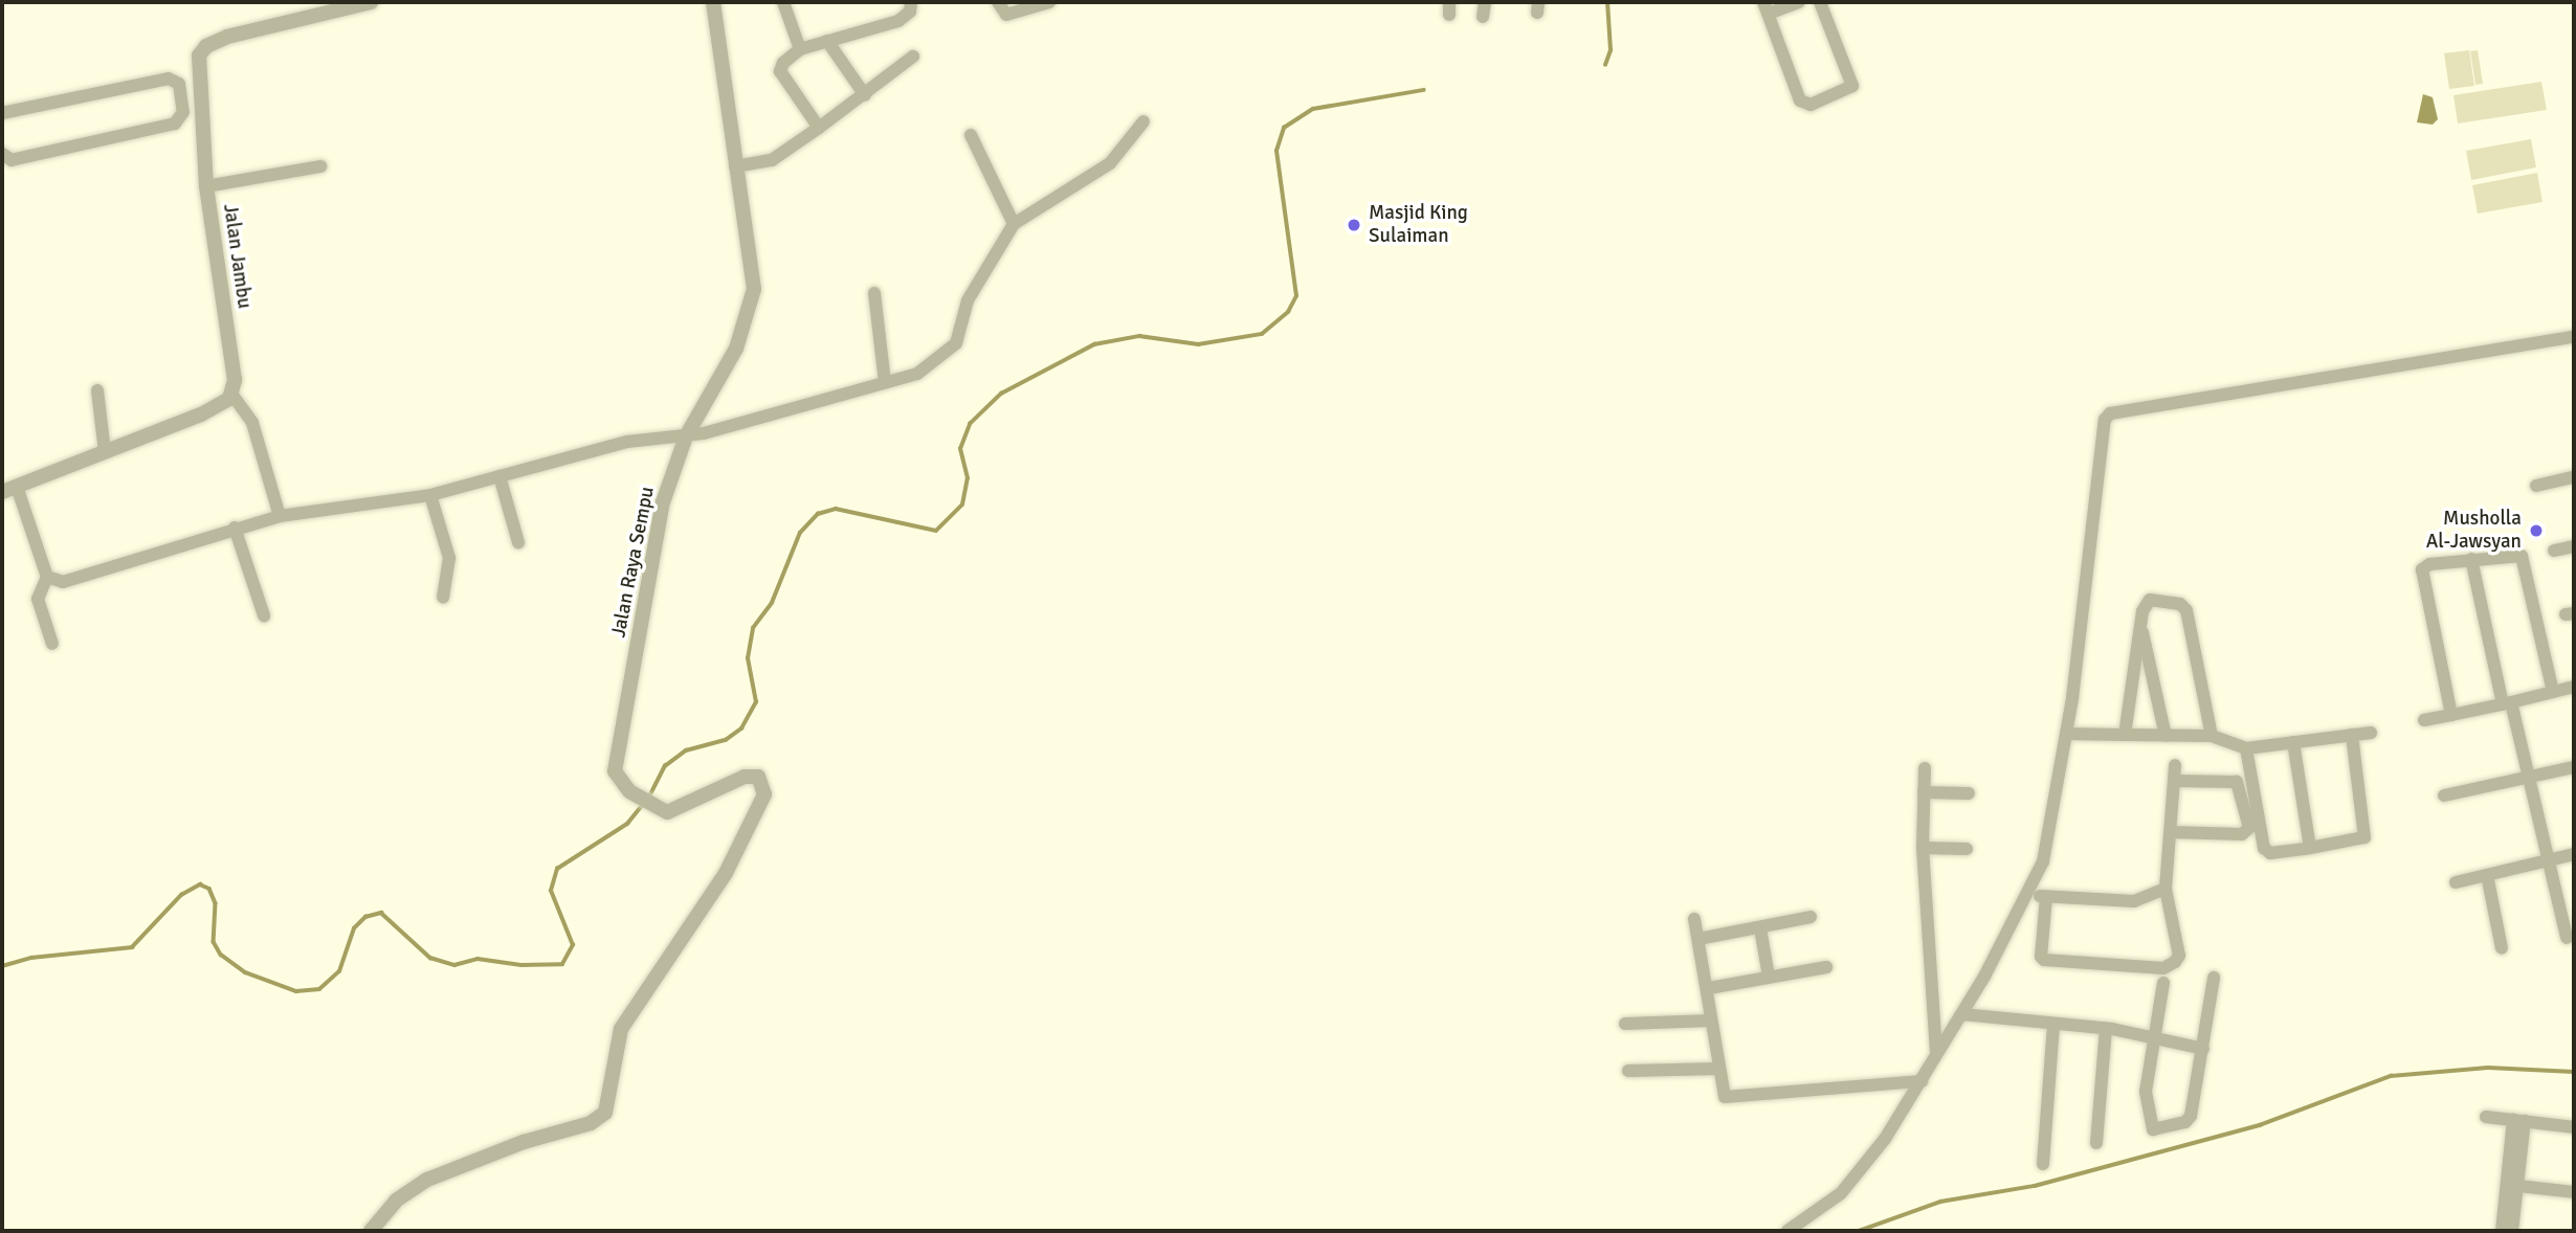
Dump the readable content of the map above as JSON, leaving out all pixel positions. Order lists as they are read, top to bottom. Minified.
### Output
{"streets":{"street":["Jalan Jambu","Jalan Raya Sempu"]},"places":["Masjid King Sulaiman","Musholla Al-Jawsyan"]}
